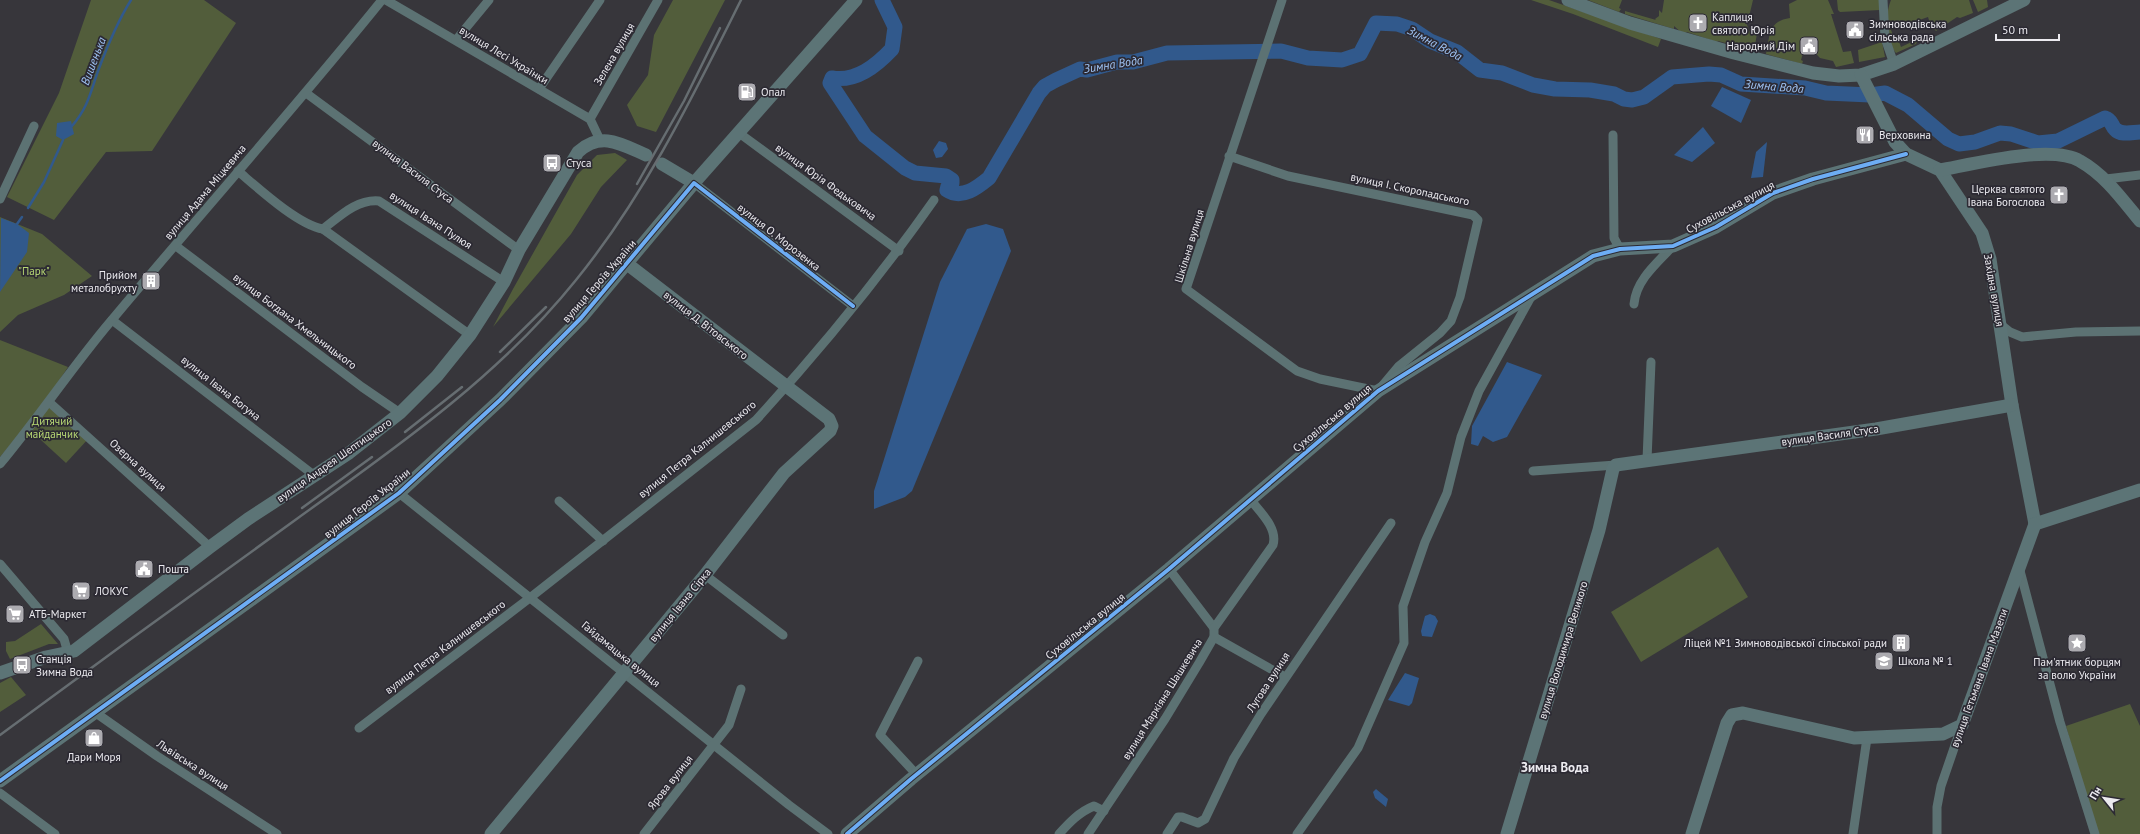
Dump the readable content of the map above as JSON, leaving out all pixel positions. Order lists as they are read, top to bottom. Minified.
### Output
{"streets":{"street":["Зелена вулиця","вулиця Лесі Українки","вулиця Василя Стуса","вулиця Юрія Федьковича","вулиця І. Скоропадського","вулиця Адама Міцкевича","Суховільська вулиця","вулиця Івана Пулюя","вулиця О. Морозенка","Шкільна вулиця","вулиця Героїв України","Західна вулиця","вулиця Богдана Хмельницького","вулиця Д. Вітовського","вулиця Івана Богуна","вулиця Петра Калнишевського","вулиця Андрея Шептицького","Озерна вулиця","вулиця Івана Сірка","вулиця Володимира Великого","Гайдамацька вулиця","вулиця Гетьмана Івана Мазепи","Лугова вулиця","вулиця Маркіяна Шашкевича","Львівська вулиця","Ярова вулиця"]},"crossings":[["Зелена вулиця","вулиця Лесі Українки"],["вулиця Василя Стуса","вулиця Адама Міцкевича"],["вулиця Василя Стуса","Західна вулиця"],["вулиця Василя Стуса","вулиця Андрея Шептицького"],["вулиця Василя Стуса","вулиця Володимира Великого"],["вулиця Юрія Федьковича","вулиця Героїв України"],["вулиця Юрія Федьковича","вулиця Петра Калнишевського"],["вулиця І. Скоропадського","Суховільська вулиця"],["вулиця І. Скоропадського","Шкільна вулиця"],["вулиця Адама Міцкевича","вулиця Богдана Хмельницького"],["вулиця Адама Міцкевича","вулиця Івана Богуна"],["вулиця Адама Міцкевича","Озерна вулиця"],["Суховільська вулиця","Шкільна вулиця"],["вулиця Івана Пулюя","вулиця Андрея Шептицького"],["вулиця О. Морозенка","вулиця Героїв України"],["вулиця О. Морозенка","вулиця Петра Калнишевського"],["вулиця Героїв України","вулиця Д. Вітовського"],["вулиця Героїв України","Гайдамацька вулиця"],["вулиця Героїв України","Львівська вулиця"],["Західна вулиця","вулиця Гетьмана Івана Мазепи"],["вулиця Богдана Хмельницького","вулиця Андрея Шептицького"],["вулиця Д. Вітовського","вулиця Петра Калнишевського"],["вулиця Д. Вітовського","вулиця Івана Сірка"],["вулиця Івана Богуна","вулиця Андрея Шептицького"],["вулиця Петра Калнишевського","вулиця Івана Сірка"],["вулиця Петра Калнишевського","Гайдамацька вулиця"],["вулиця Андрея Шептицького","Озерна вулиця"],["вулиця Івана Сірка","Гайдамацька вулиця"],["Гайдамацька вулиця","Ярова вулиця"]],"districts":["Зимна Вода"],"water":["Зимна Вода","Вишенька"],"parks":["\"Парк\"","Дитячий майданчик"],"places":{"church":["Каплиця святого Юрія","Церква святого Івана Богослова"],"public building":["Зимноводівська сільська рада","Народний Дім","Пошта"],"fuel station":["Опал"],"restaurant":["Верховина"],"bus stop":["Стуса","Станція Зимна Вода"],"building":["Прийом металобрухту","Ліцей №1 Зимноводівської сільської ради"],"supermarket":["ЛОКУС","АТБ-Маркет"],"place":["Пам'ятник борцям за волю України"],"school or university":["Школа № 1"],"shop":["Дари Моря"]},"scale_bar":"50 m","north":"top left"}
